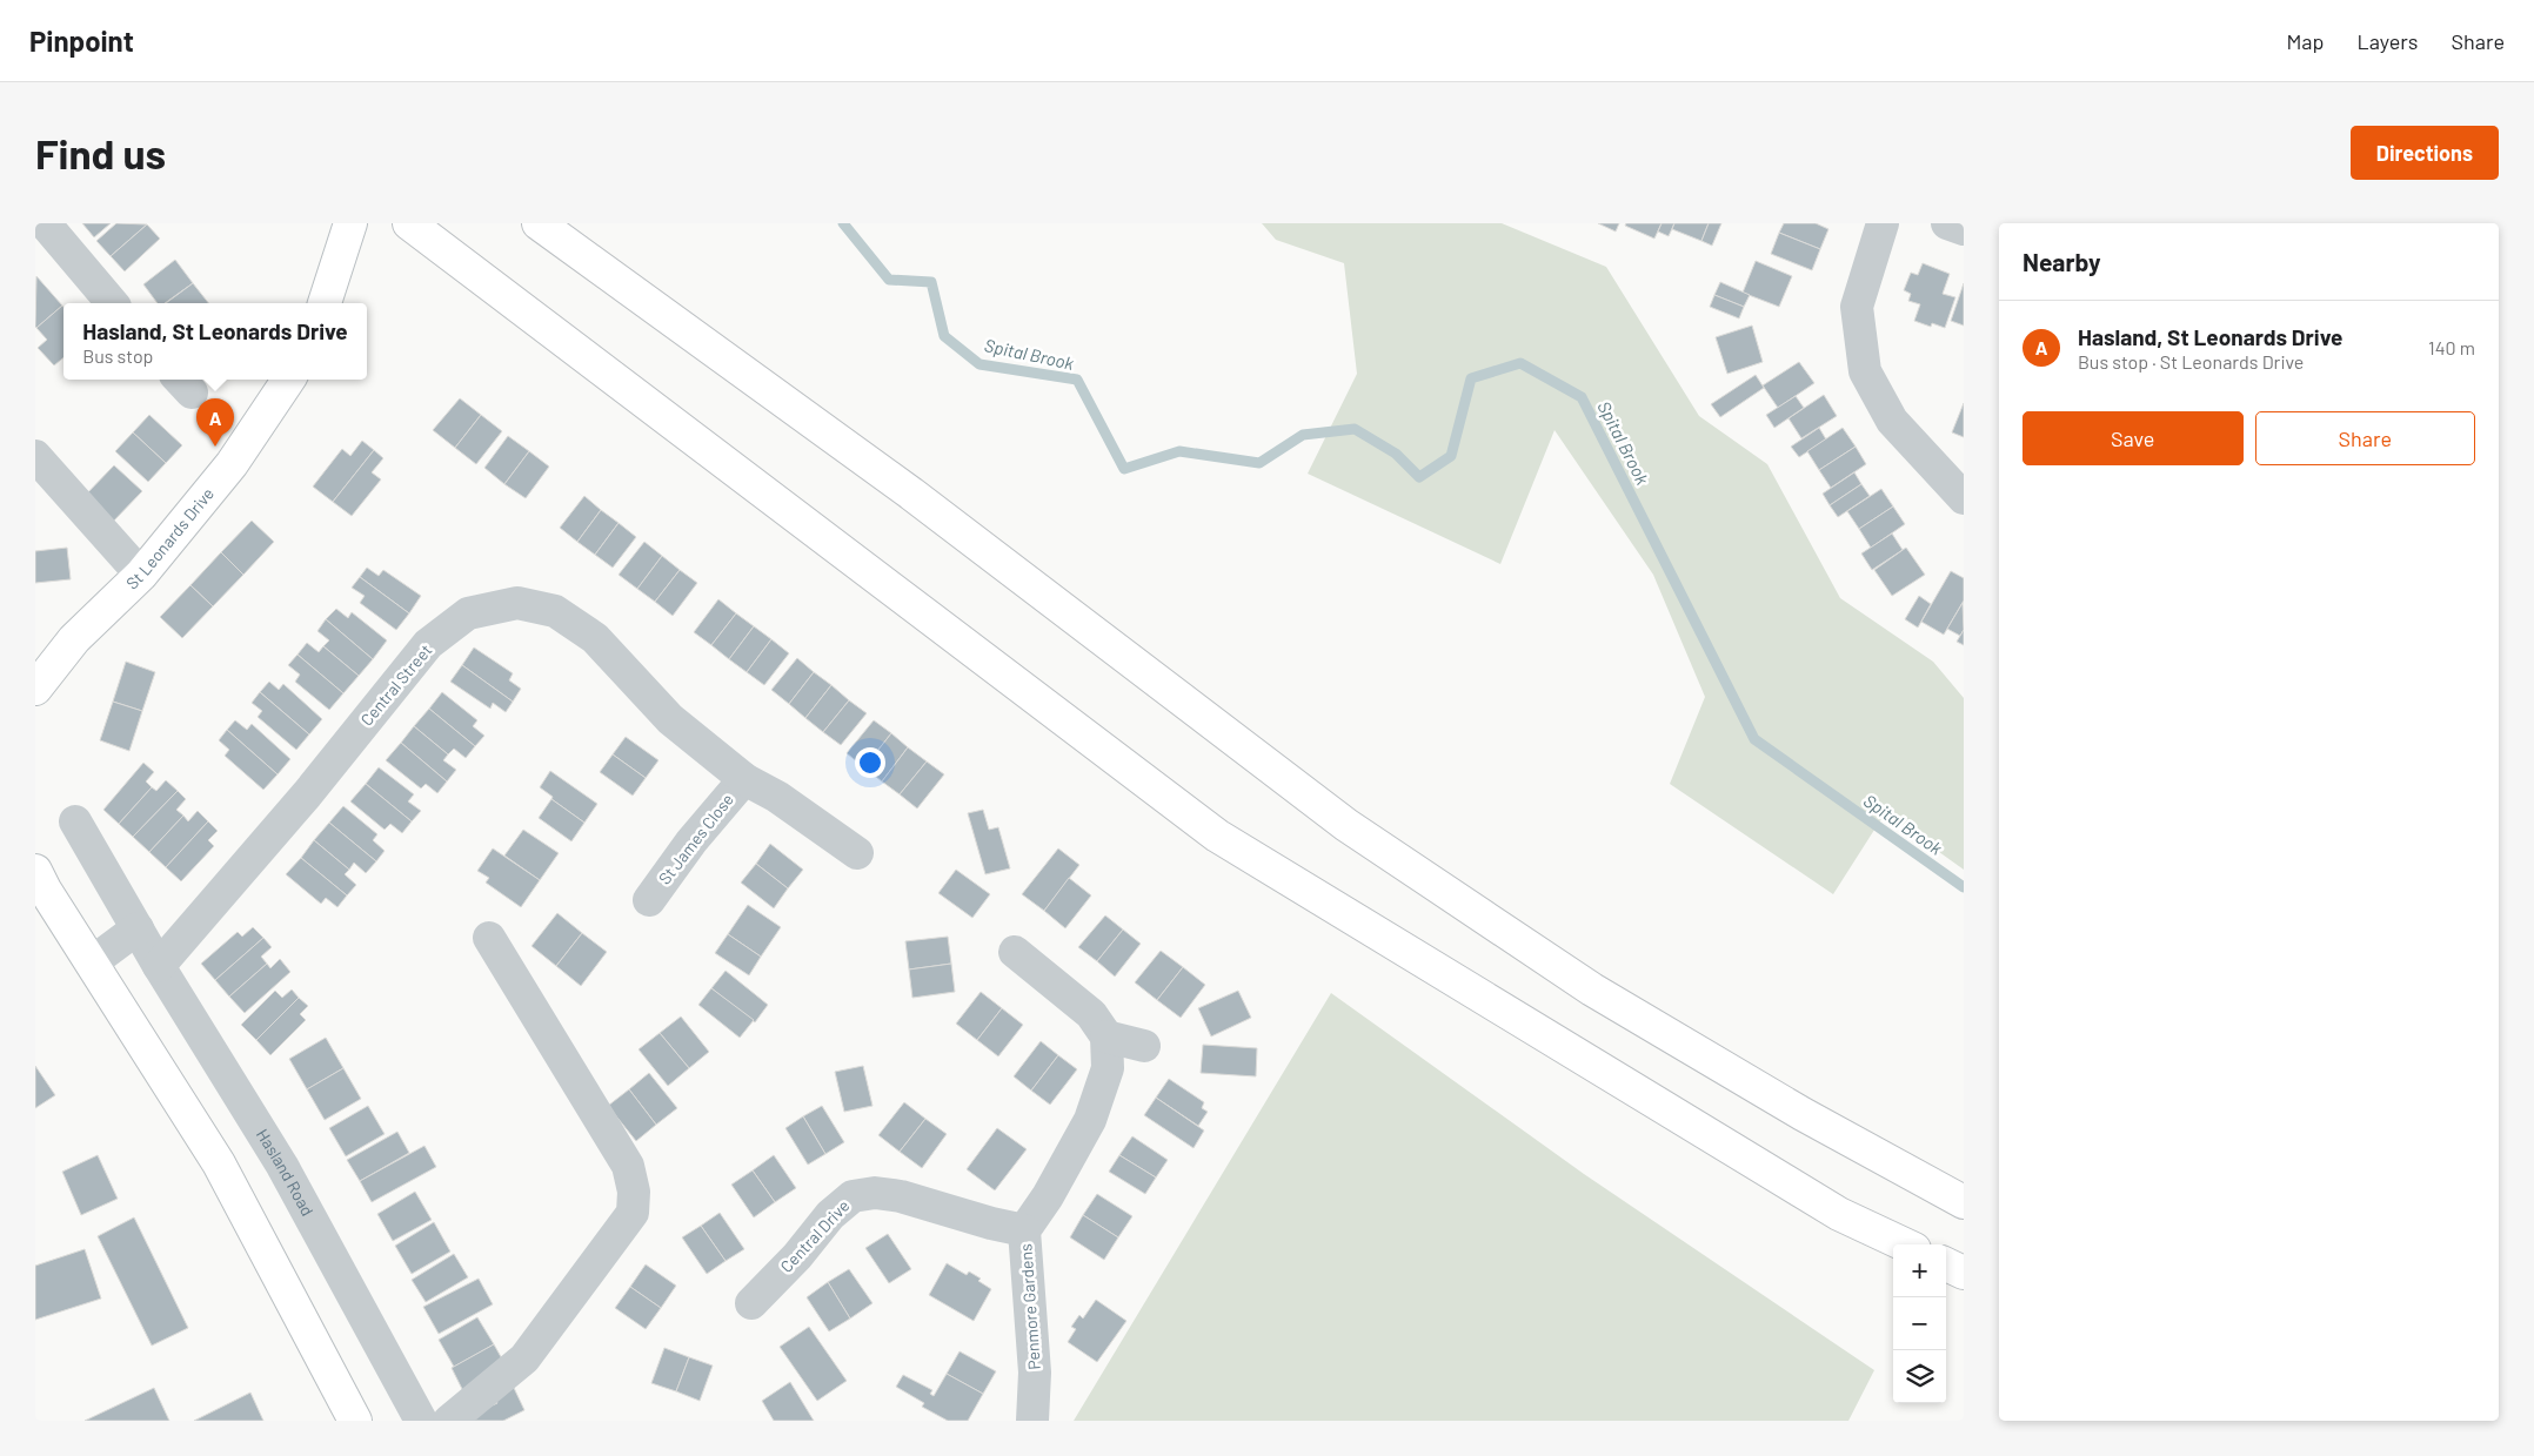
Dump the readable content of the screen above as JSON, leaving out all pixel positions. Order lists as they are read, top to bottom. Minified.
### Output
{"streets":{"main road":["St Leonards Drive"],"street":["Central Street","St James Close","Hasland Road","Central Drive","Penmore Gardens"]},"crossings":[["Central Street","St James Close"],["Central Street","Hasland Road"],["Central Drive","Penmore Gardens"]],"water":["Spital Brook"],"page":{"header":"Pinpoint","nav":["Map","Layers","Share"],"buttons":["Directions",["Save","Share"]],"title":"Find us","heading":"Nearby","list":[{"mark":"A","name":"Hasland, St Leonards Drive","note":"Bus stop · St Leonards Drive","value":"140 m"}],"popup":["Hasland, St Leonards Drive","Bus stop"],"pins":"A","map_buttons":["+","−"]}}
